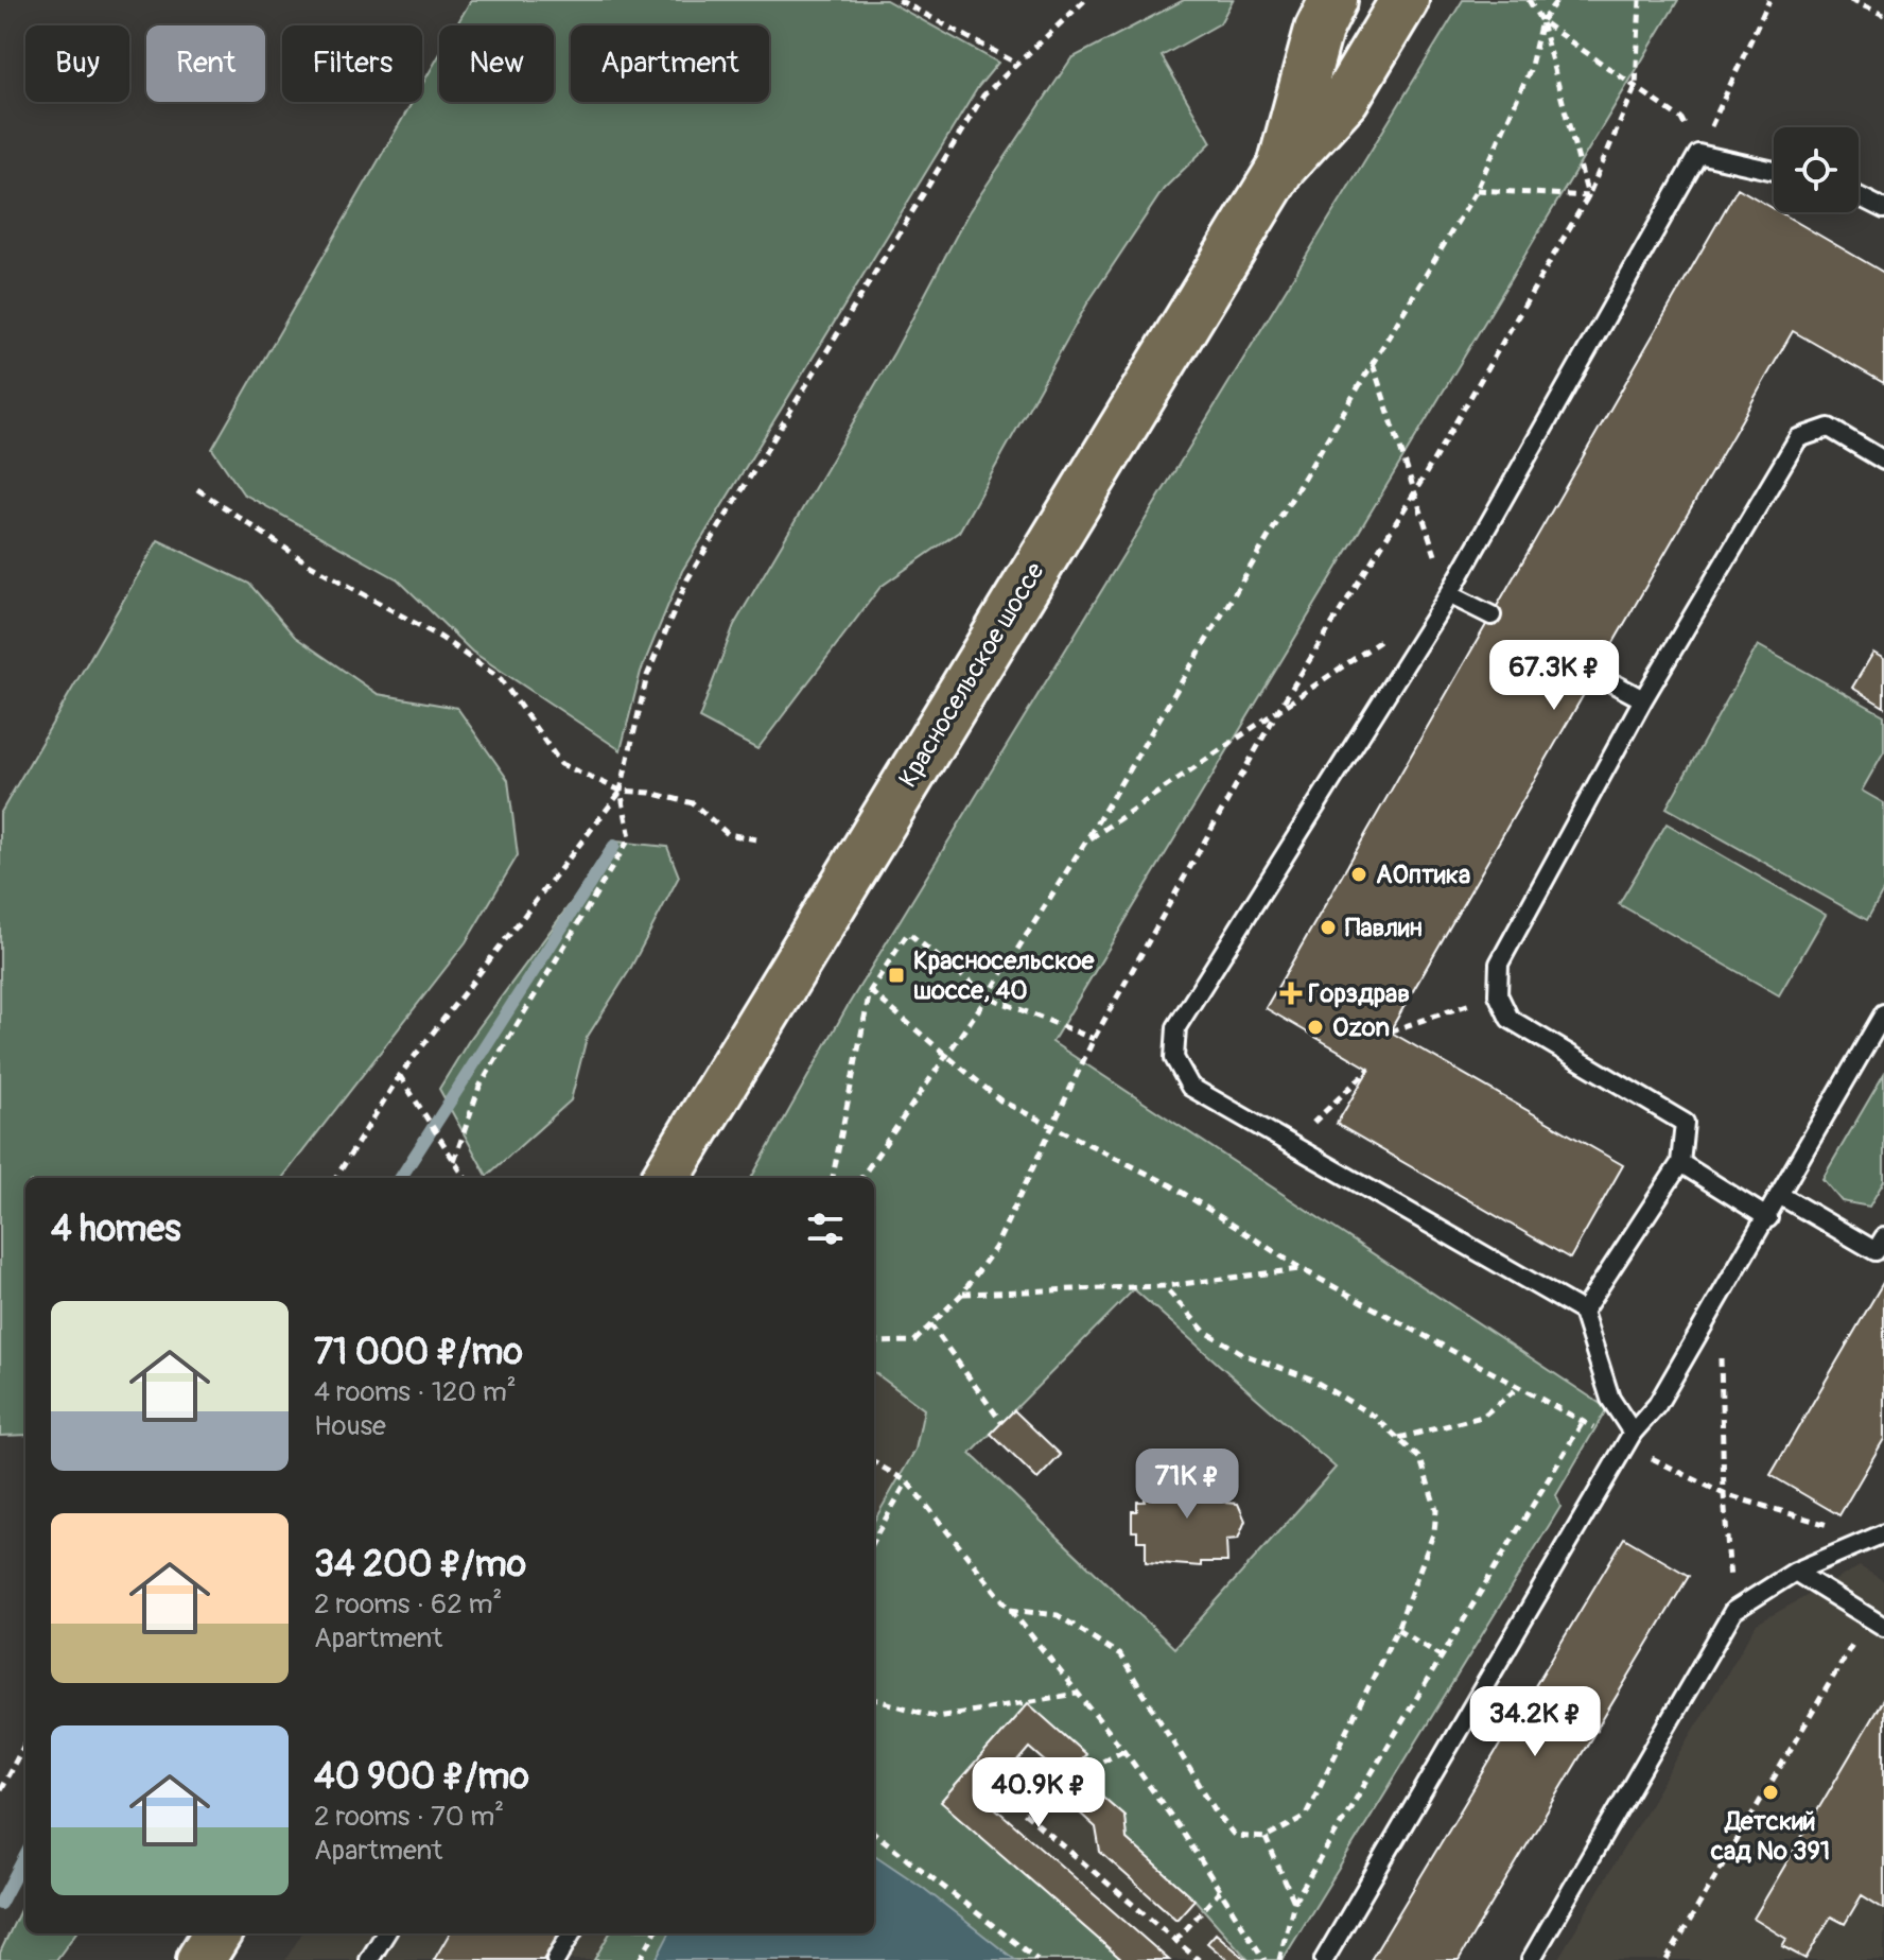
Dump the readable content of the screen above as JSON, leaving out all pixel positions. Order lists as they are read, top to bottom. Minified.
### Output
{"streets":{"highway":["Красносельское шоссе"]},"places":{"other":["АОптика","Павлин","Ozon","Детский сад № 391"],"transit":["Красносельское шоссе, 40"],"health":["Горздрав"]},"page":{"chip":["Buy","Rent","Filters","New","Apartment"],"price":["67.3K ₽","71K ₽","34.2K ₽","40.9K ₽"],"heading":"4 homes","list":[{"name":"71 000 ₽/mo","note":"4 rooms · 120 m² · House"},{"name":"34 200 ₽/mo","note":"2 rooms · 62 m² · Apartment"},{"name":"40 900 ₽/mo","note":"2 rooms · 70 m² · Apartment"}]}}
